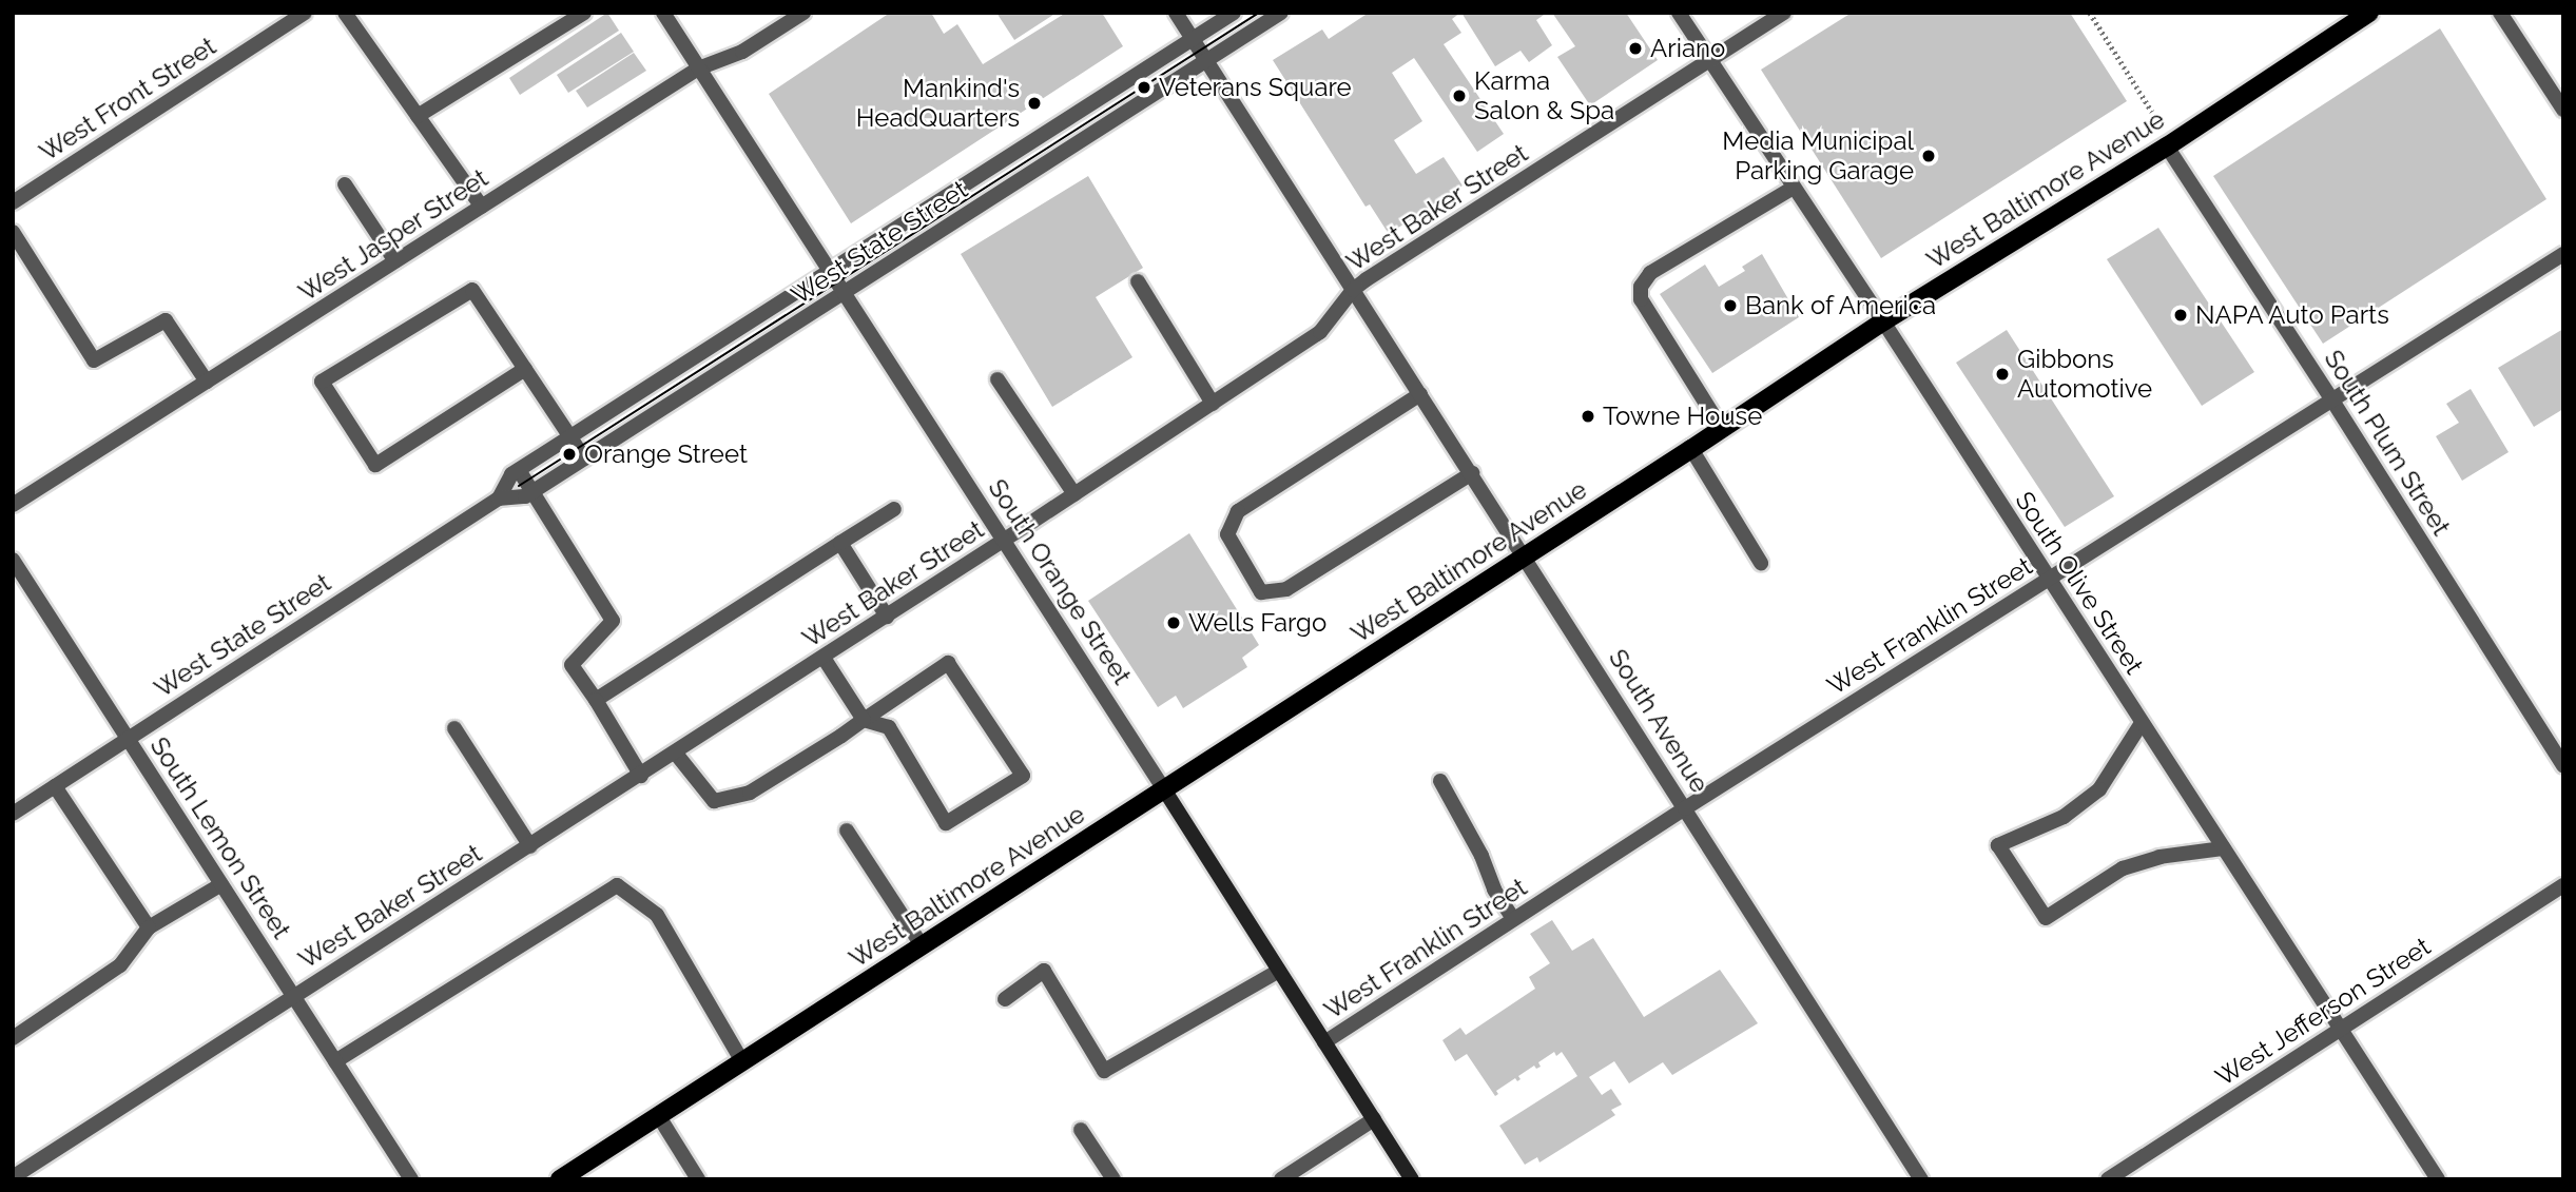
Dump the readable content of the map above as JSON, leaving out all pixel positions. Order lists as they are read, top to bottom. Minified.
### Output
{"streets":{"main road":["West Baltimore Avenue","South Orange Street"],"street":["West Front Street","West Baker Street","West Jasper Street","West State Street","South Plum Street","South Olive Street","West Franklin Street","South Avenue","South Lemon Street","West Jefferson Street"]},"crossings":[["West Baltimore Avenue","South Plum Street"],["West Baltimore Avenue","South Orange Street"],["West Baltimore Avenue","South Olive Street"],["West Baltimore Avenue","South Avenue"],["West Baker Street","South Orange Street"],["West Baker Street","South Olive Street"],["West Baker Street","South Avenue"],["West Baker Street","South Lemon Street"],["West Jasper Street","South Orange Street"],["West State Street","South Orange Street"],["West State Street","South Lemon Street"],["South Plum Street","West Franklin Street"],["South Orange Street","West Franklin Street"],["South Olive Street","West Franklin Street"],["South Olive Street","West Jefferson Street"],["West Franklin Street","South Avenue"]],"places":["Ariano","Veterans Square","Karma Salon & Spa","Mankind's HeadQuarters","Media Municipal Parking Garage","Bank of America","NAPA Auto Parts","Gibbons Automotive","Towne House","Orange Street","Wells Fargo"]}
